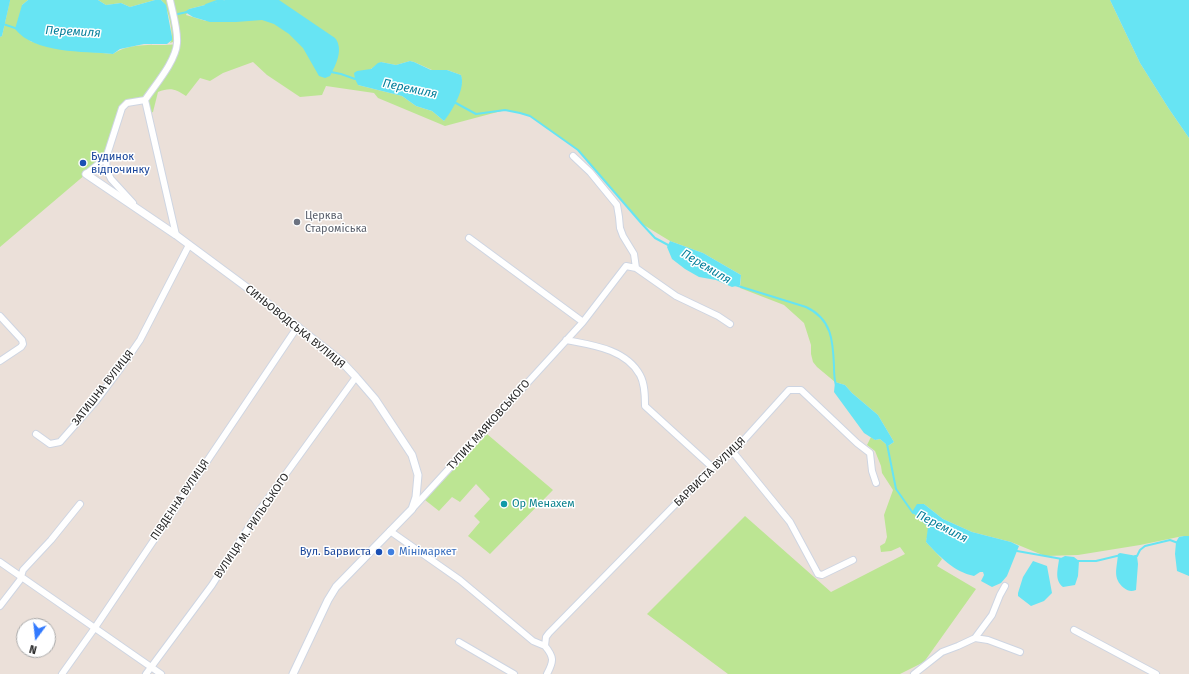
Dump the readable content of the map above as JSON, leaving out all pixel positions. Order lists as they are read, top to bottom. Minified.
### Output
{"streets":{"street":["СИНЬОВОДСЬКА ВУЛИЦЯ","ЗАТИШНА ВУЛИЦЯ","ТУПИК МАЯКОВСЬКОГО","БАРВИСТА ВУЛИЦЯ","ПІВДЕННА ВУЛИЦЯ","ВУЛИЦЯ М. РИЛЬСЬКОГО"]},"crossings":[["СИНЬОВОДСЬКА ВУЛИЦЯ","ЗАТИШНА ВУЛИЦЯ"],["СИНЬОВОДСЬКА ВУЛИЦЯ","ТУПИК МАЯКОВСЬКОГО"],["СИНЬОВОДСЬКА ВУЛИЦЯ","ПІВДЕННА ВУЛИЦЯ"],["СИНЬОВОДСЬКА ВУЛИЦЯ","ВУЛИЦЯ М. РИЛЬСЬКОГО"]],"water":["Перемиля"],"places":["Будинок відпочинку","Церква Староміська","Ор Менахем","Вул. Барвиста","Мінімаркет"],"north":"bottom"}
